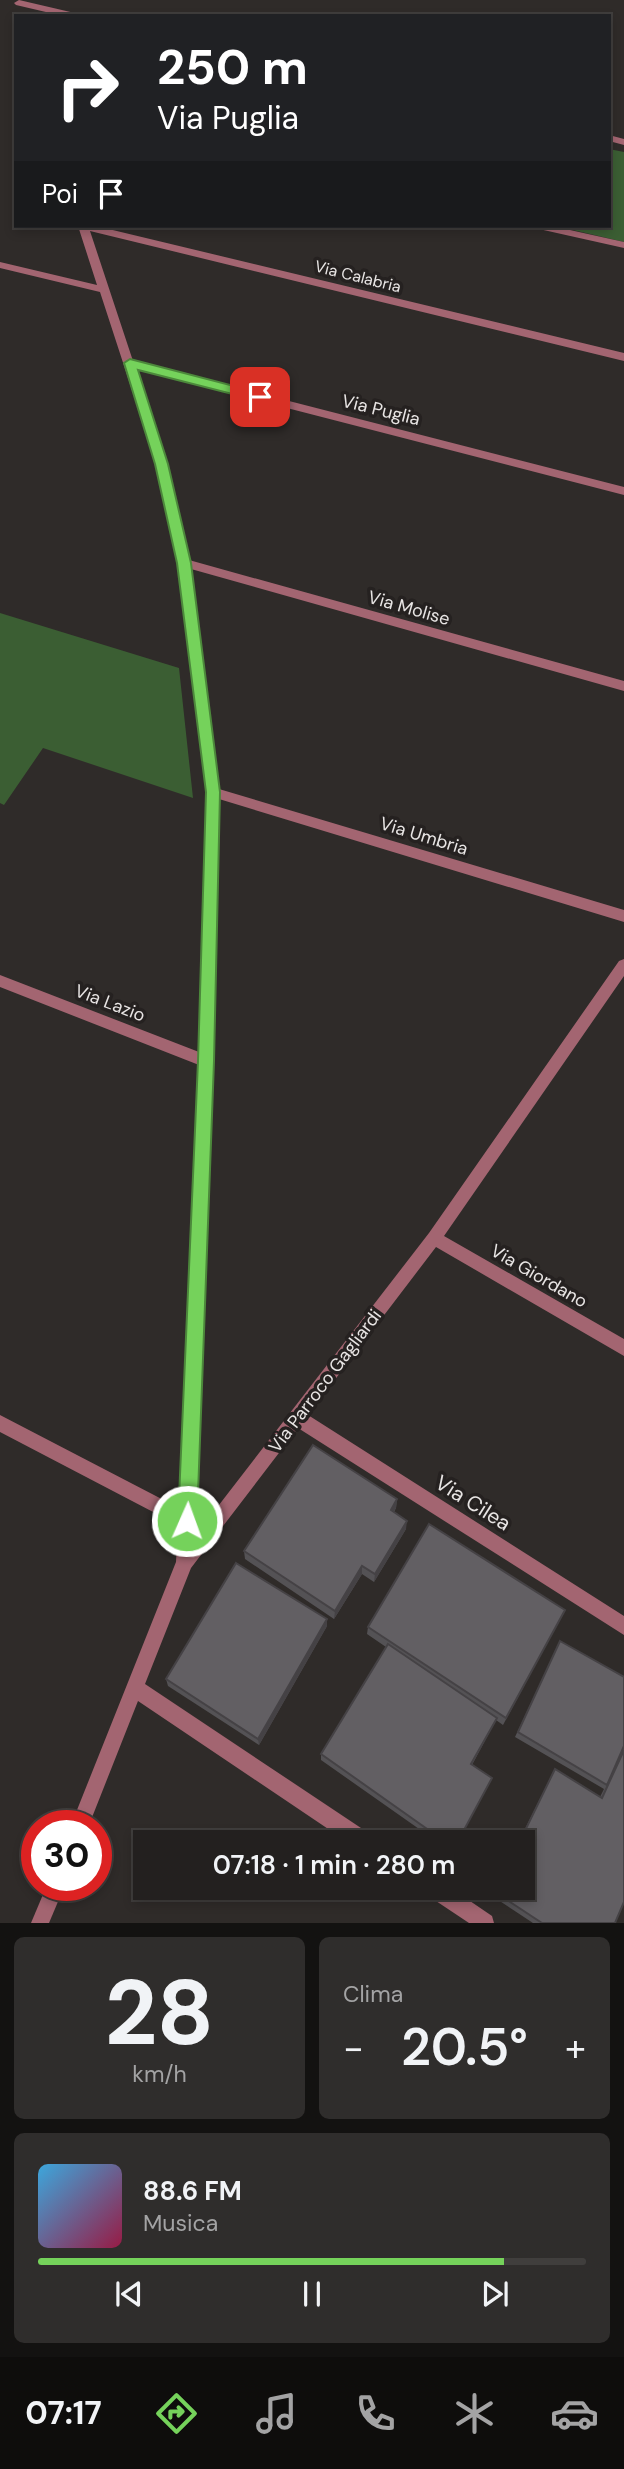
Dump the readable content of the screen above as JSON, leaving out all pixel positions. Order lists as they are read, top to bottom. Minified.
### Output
{"streets":{"street":["Via Calabria","Via Puglia","Via Molise","Via Umbria","Via Lazio","Via Giordano","Via Parroco Gagliardi","Via Cilea"]},"crossings":[["Via Giordano","Via Parroco Gagliardi"],["Via Parroco Gagliardi","Via Cilea"]],"page":{"turn":["250 m","Via Puglia"],"then":"Poi","limit":"30","trip":"07:18 · 1 min · 280 m","tile":[["28","km/h"],"Clima"],"heat":["−","20.5°","+"],"song":["88.6 FM","Musica"],"tabs":"07:17"}}
